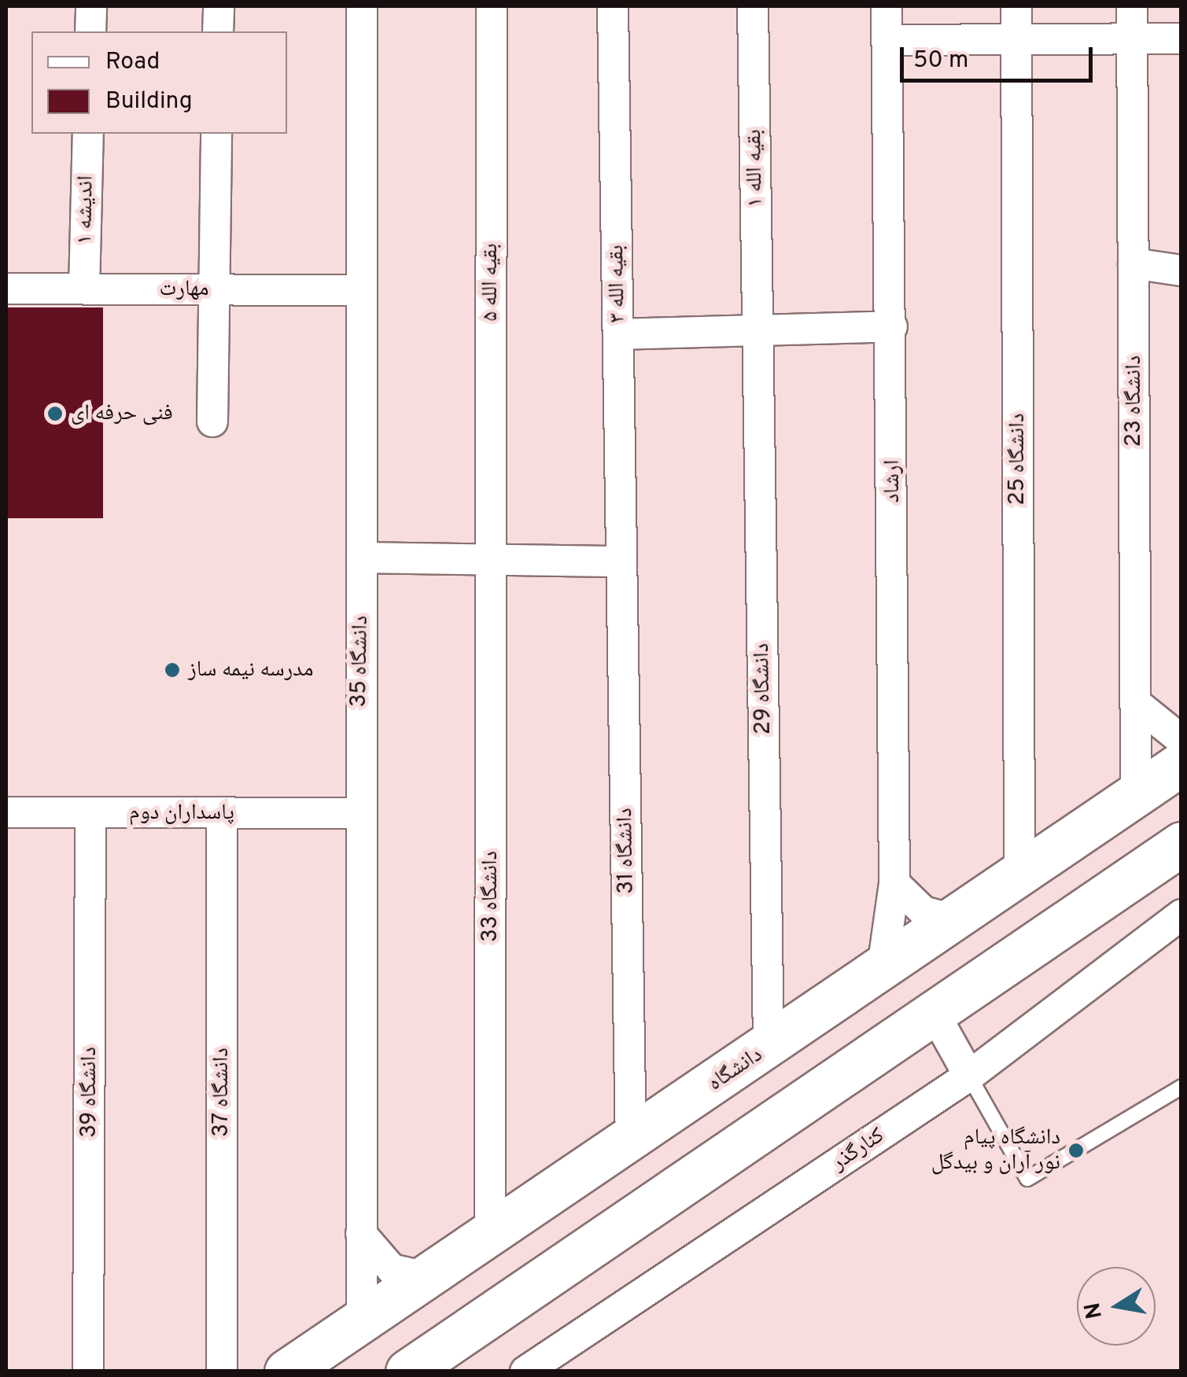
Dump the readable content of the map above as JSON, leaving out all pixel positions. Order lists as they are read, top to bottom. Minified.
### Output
{"streets":{"main road":["دانشگاه"],"street":["بقیه الله ۱","اندیشه ۱","بقیه الله ۵","بقیه الله ۳","مهارت","دانشگاه 23","دانشگاه 25","ارشاد","دانشگاه 35","دانشگاه 29","پاسداران دوم","دانشگاه 31","دانشگاه 33","دانشگاه 39","دانشگاه 37","کنارگذر"]},"crossings":[["بقیه الله ۱","دانشگاه 29"],["اندیشه ۱","مهارت"],["بقیه الله ۵","دانشگاه 33"],["بقیه الله ۳","دانشگاه 31"],["مهارت","دانشگاه 35"],["دانشگاه 23","دانشگاه"],["دانشگاه 25","دانشگاه"],["ارشاد","دانشگاه"],["دانشگاه 35","پاسداران دوم"],["دانشگاه 35","دانشگاه"],["دانشگاه 29","دانشگاه"],["پاسداران دوم","دانشگاه 39"],["پاسداران دوم","دانشگاه 37"],["دانشگاه 31","دانشگاه"],["دانشگاه 33","دانشگاه"]],"places":["فنی حرفه ای","مدرسه نیمه ساز","دانشگاه پیام نور آران و بیدگل"],"legend":["Road","Building"],"scale_bar":"50 m","north":"left"}
